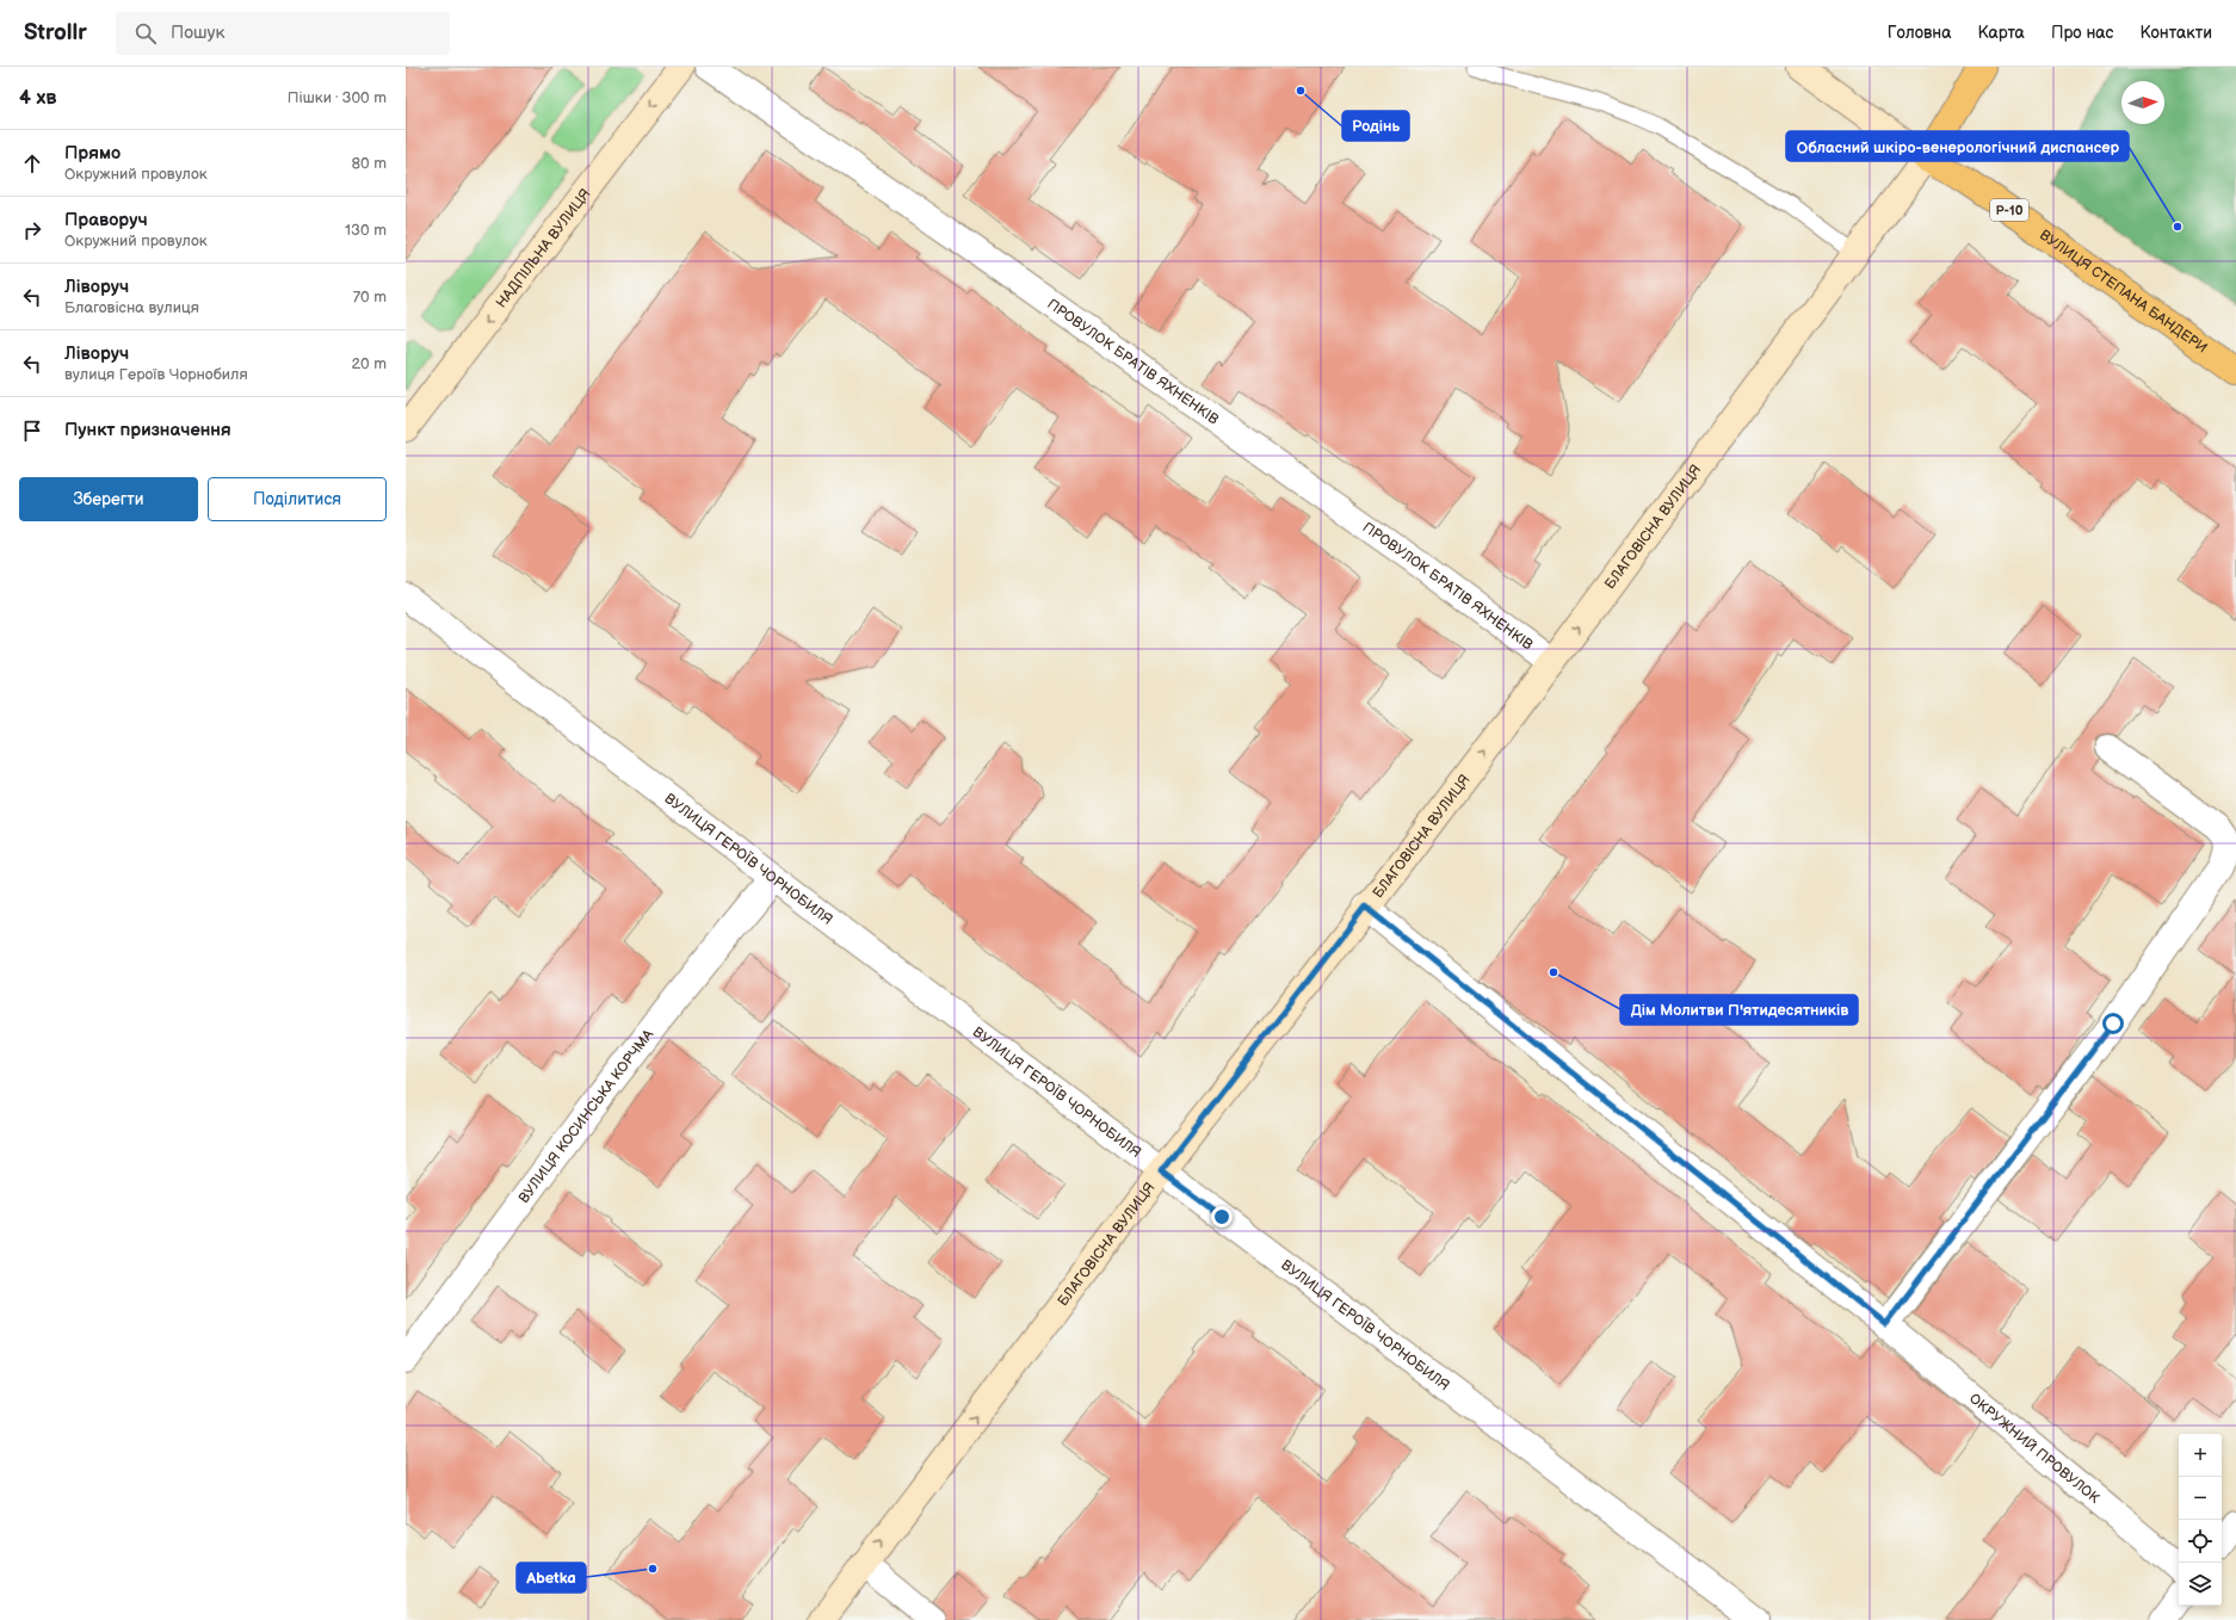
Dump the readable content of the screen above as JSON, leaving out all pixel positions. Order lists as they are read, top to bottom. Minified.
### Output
{"streets":{"main road":["Р-10","НАДПІЛЬНА ВУЛИЦЯ","ВУЛИЦЯ СТЕПАНА БАНДЕРИ","БЛАГОВІСНА ВУЛИЦЯ"],"street":["ПРОВУЛОК БРАТІВ ЯХНЕНКІВ","ВУЛИЦЯ ГЕРОЇВ ЧОРНОБИЛЯ","ВУЛИЦЯ КОСИНСЬКА КОРЧМА","ОКРУЖНИЙ ПРОВУЛОК"]},"crossings":[["ВУЛИЦЯ СТЕПАНА БАНДЕРИ","БЛАГОВІСНА ВУЛИЦЯ"],["ПРОВУЛОК БРАТІВ ЯХНЕНКІВ","БЛАГОВІСНА ВУЛИЦЯ"],["БЛАГОВІСНА ВУЛИЦЯ","ВУЛИЦЯ ГЕРОЇВ ЧОРНОБИЛЯ"],["БЛАГОВІСНА ВУЛИЦЯ","ОКРУЖНИЙ ПРОВУЛОК"],["ВУЛИЦЯ ГЕРОЇВ ЧОРНОБИЛЯ","ВУЛИЦЯ КОСИНСЬКА КОРЧМА"]],"one_way":["НАДПІЛЬНА ВУЛИЦЯ","БЛАГОВІСНА ВУЛИЦЯ"],"places":["Родінь","Обласний шкіро-венерологічний диспансер","Дім Молитви П'ятидесятників","Abetka"],"north":"right","page":{"header":"Strollr","search":"Пошук","nav":["Головна","Карта","Про нас","Контакти"],"heading":["4 хв","Пішки · 300 m"],"list":[["Прямо","Окружний провулок","80 m"],["Праворуч","Окружний провулок","130 m"],["Ліворуч","Благовісна вулиця","70 m"],["Ліворуч","вулиця Героїв Чорнобиля","20 m"],"Пункт призначення"],"buttons":["Зберегти","Поділитися"],"map_buttons":["+","−"]}}
